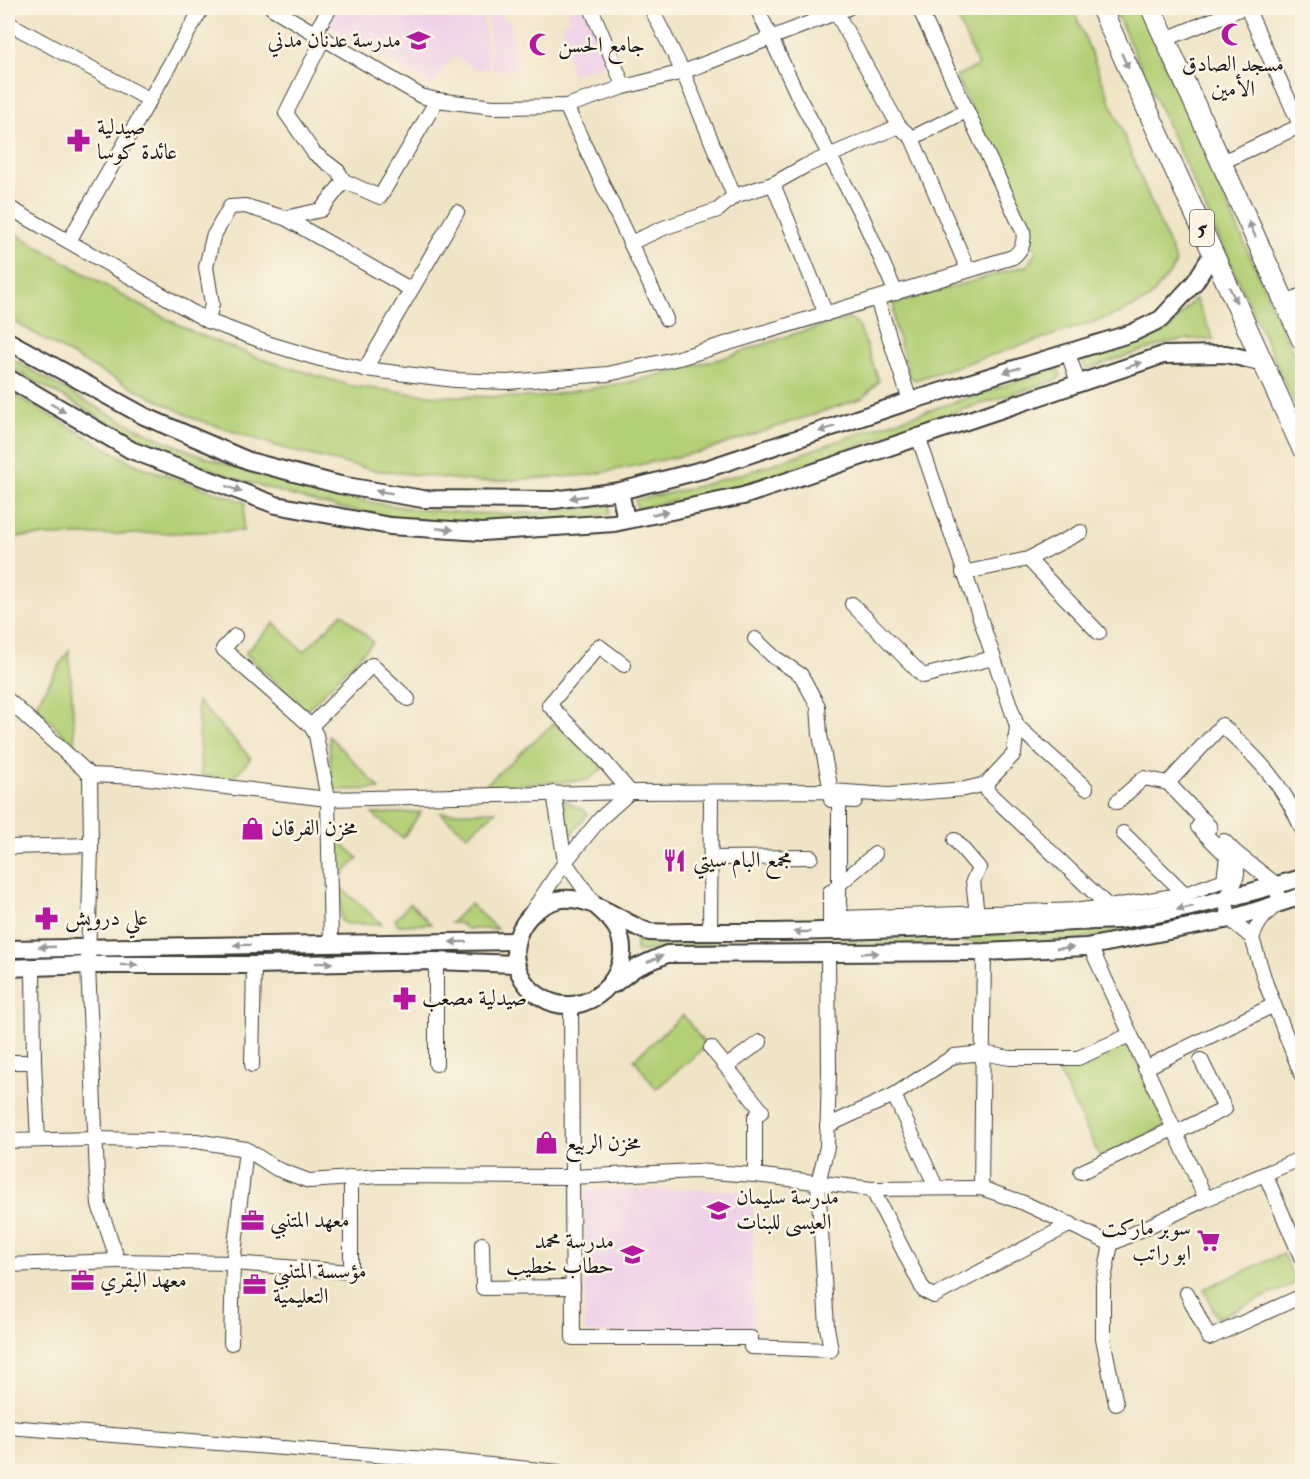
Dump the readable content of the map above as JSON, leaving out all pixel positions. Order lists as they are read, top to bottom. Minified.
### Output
{"streets":{"highway":["5"]},"places":{"mosque":["مسجد الصادق الأمين","جامع الحسن"],"school or university":["مدرسة عدنان مدني","مدرسة سليمان العيسى للبنات","مدرسة محمد حطاب خطيب"],"pharmacy":["صيدلية عائدة كوسا","علي درويش","صيدلية مصعب"],"shop":["مخزن الفرقان","مخزن الربيع"],"restaurant":["مجمع البام سيتي"],"office":["معهد المتنبي","معهد البقري","مؤسسة المتنبي التعليمية"],"supermarket":["سوبر ماركت ابو راتب"]}}
